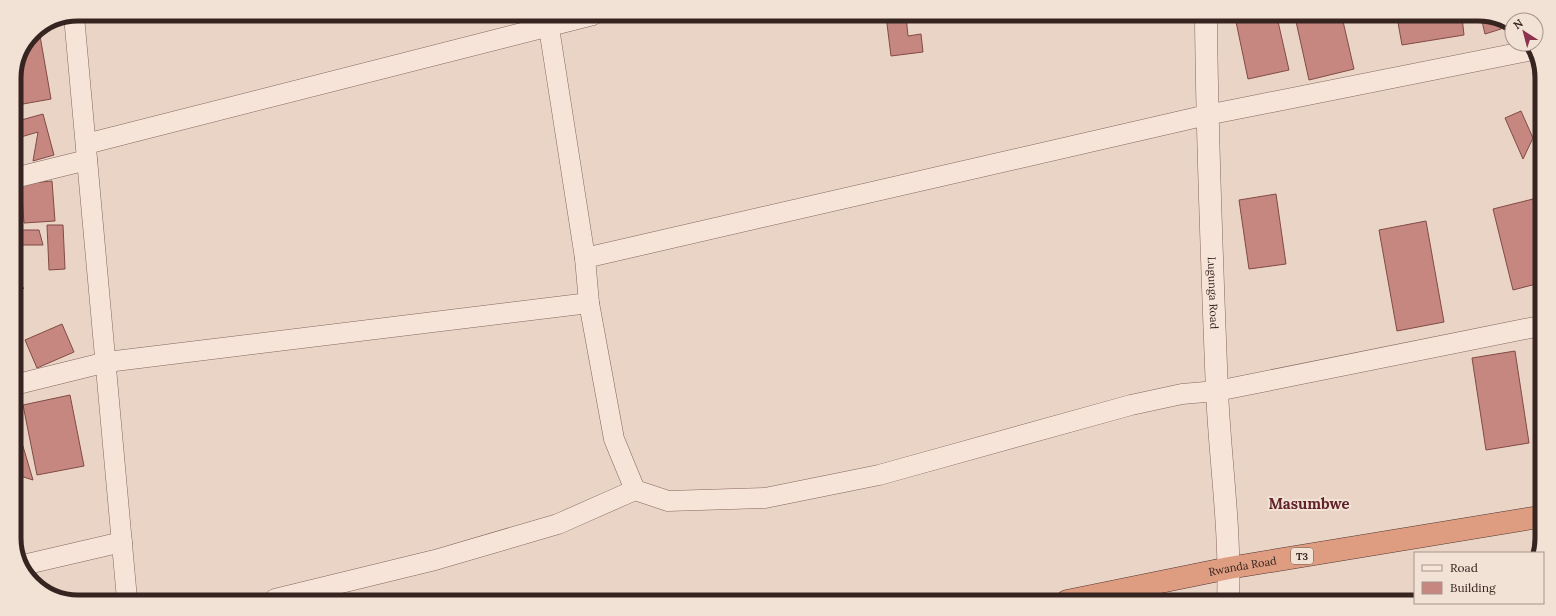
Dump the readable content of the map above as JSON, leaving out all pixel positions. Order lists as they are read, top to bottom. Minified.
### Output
{"streets":{"highway":["T3","Rwanda Road"],"street":["Lugunga Road"]},"crossings":[["Lugunga Road","Rwanda Road"]],"districts":["Masumbwe"],"legend":["Road","Building"],"north":"top left"}
